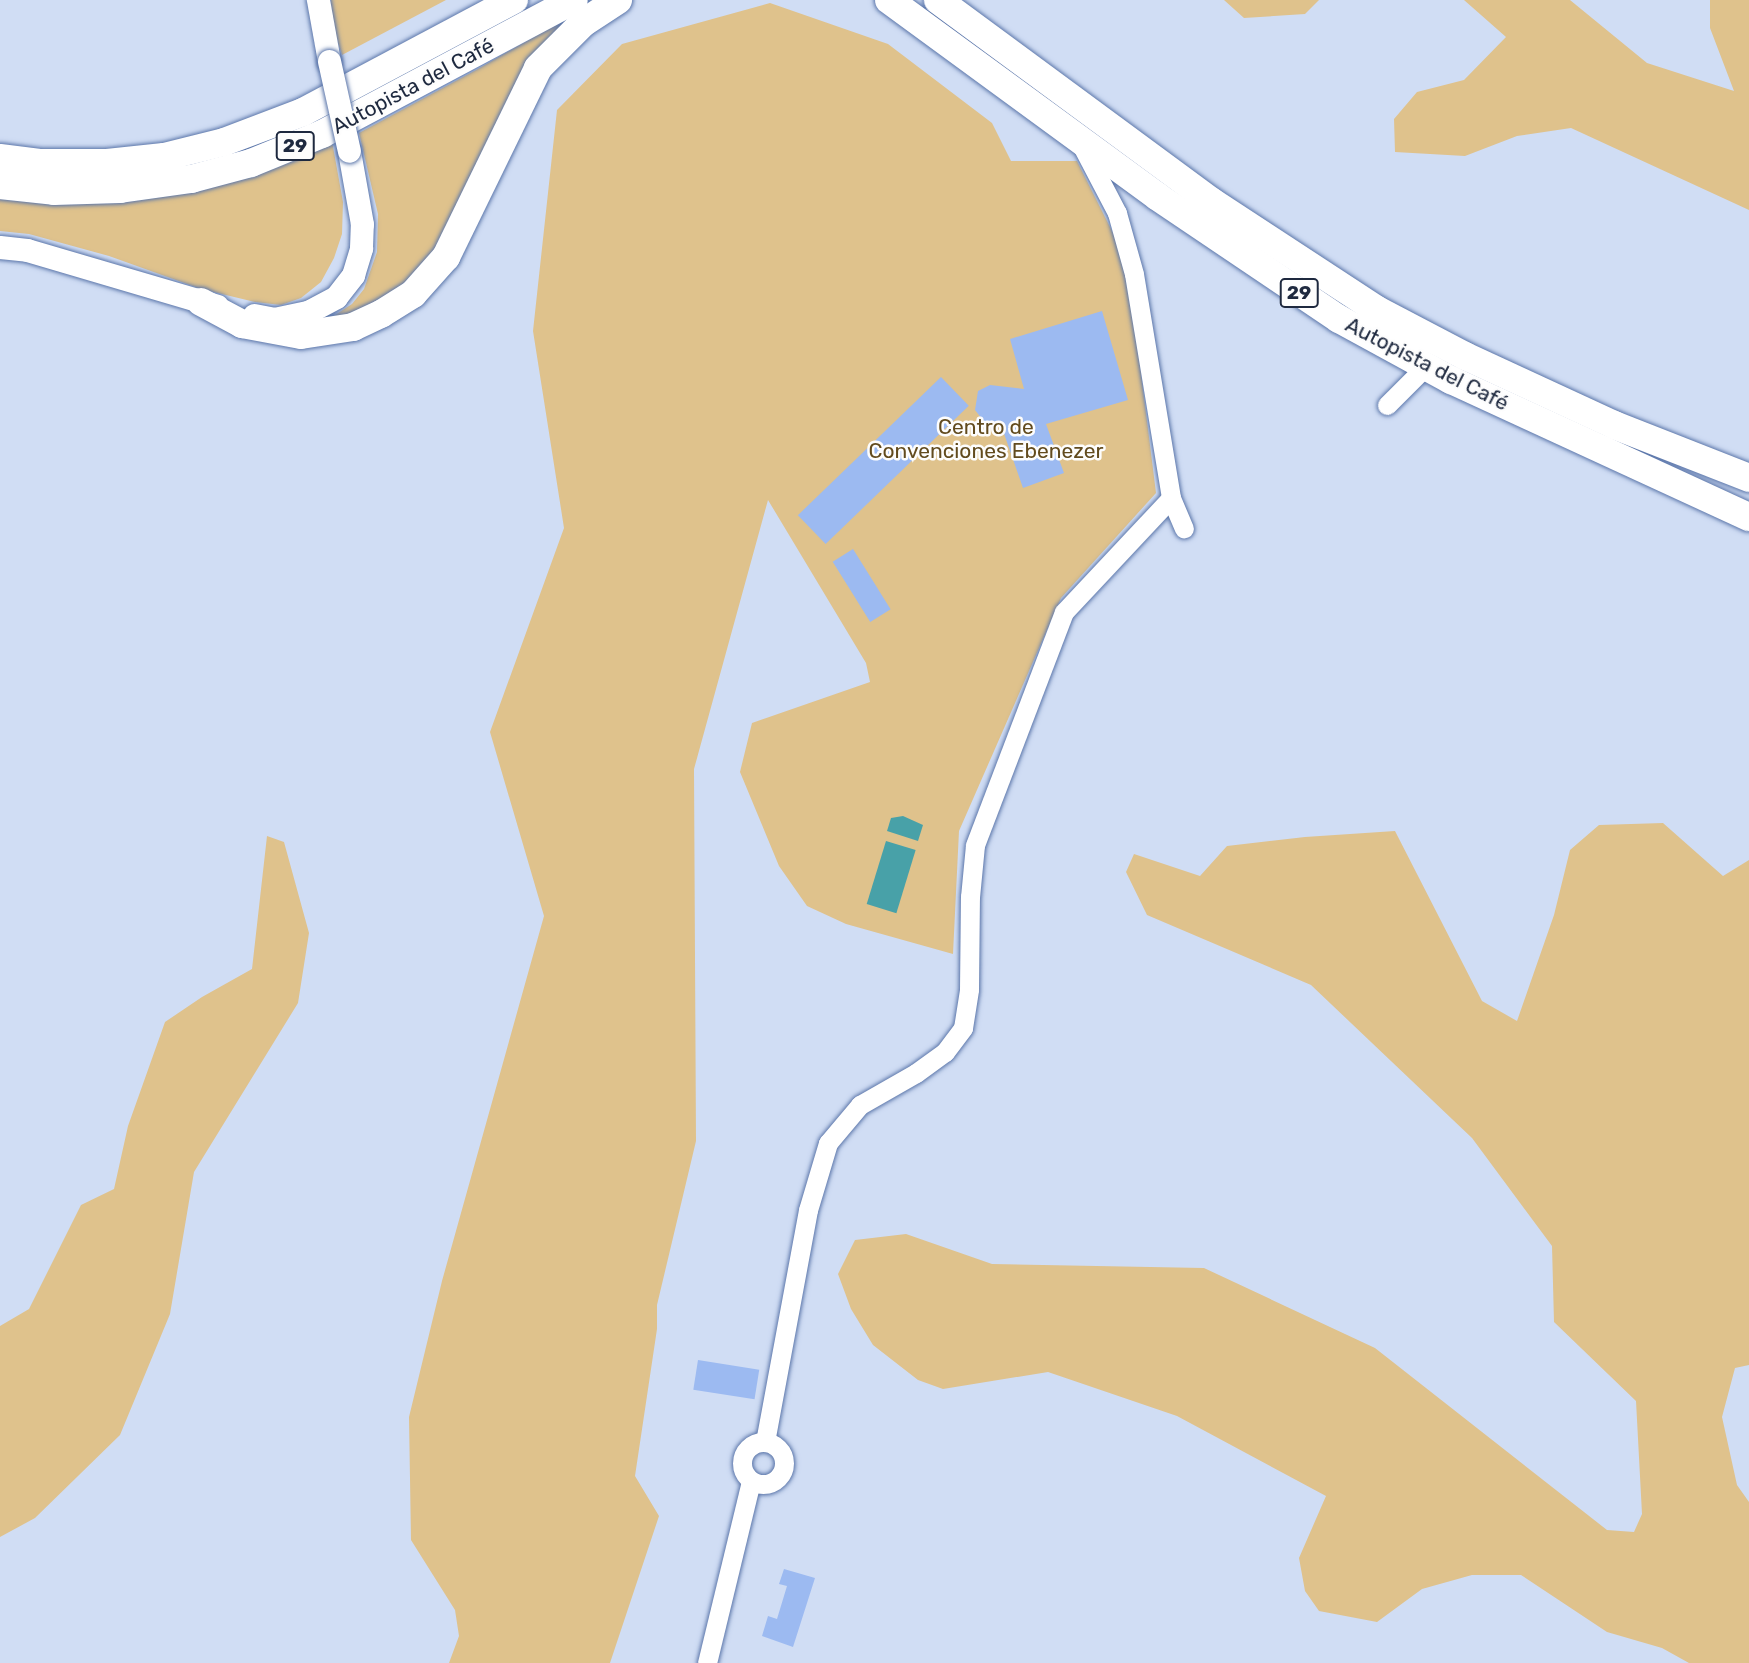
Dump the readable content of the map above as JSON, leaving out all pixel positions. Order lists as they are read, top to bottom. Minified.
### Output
{"streets":{"highway":["Autopista del Café","29"]},"parks":["Centro de Convenciones Ebenezer"]}
